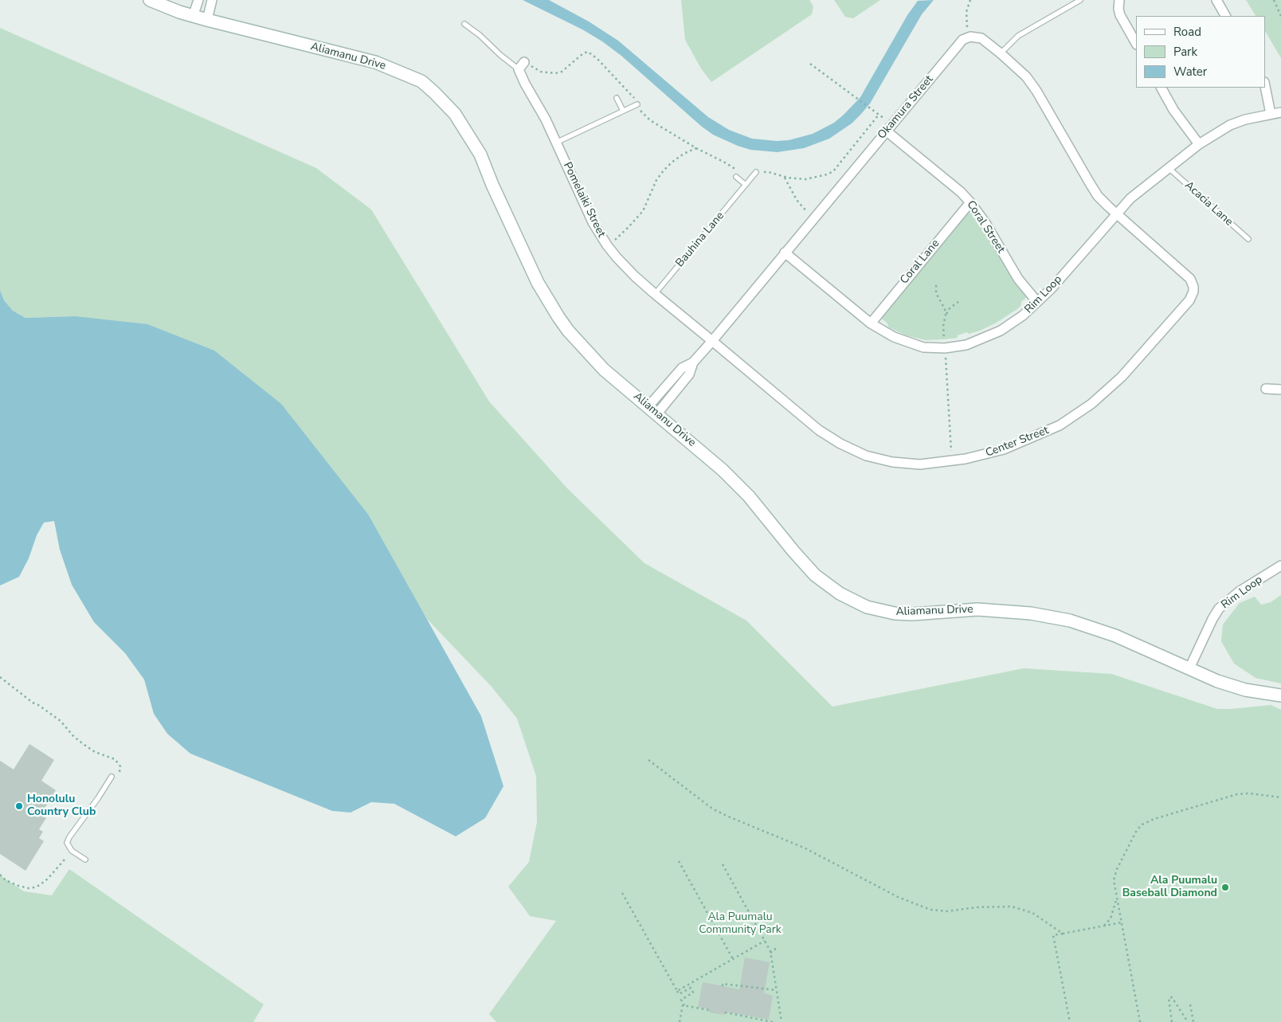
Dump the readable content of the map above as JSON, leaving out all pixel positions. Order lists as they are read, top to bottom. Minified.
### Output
{"streets":{"street":["Aliamanu Drive","Okamura Street","Pomelaiki Street","Coral Street","Coral Lane","Rim Loop","Center Street"],"lane":["Acacia Lane","Bauhina Lane"]},"crossings":[["Aliamanu Drive","Okamura Street"],["Aliamanu Drive","Rim Loop"],["Okamura Street","Pomelaiki Street"],["Okamura Street","Coral Street"],["Okamura Street","Rim Loop"],["Okamura Street","Center Street"],["Pomelaiki Street","Bauhina Lane"],["Pomelaiki Street","Center Street"],["Acacia Lane","Rim Loop"],["Coral Street","Coral Lane"],["Coral Street","Rim Loop"],["Coral Lane","Rim Loop"],["Rim Loop","Center Street"]],"parks":["Ala Puumalu Community Park"],"places":["Honolulu Country Club","Ala Puumalu Baseball Diamond"],"legend":["Road","Park","Water"]}
